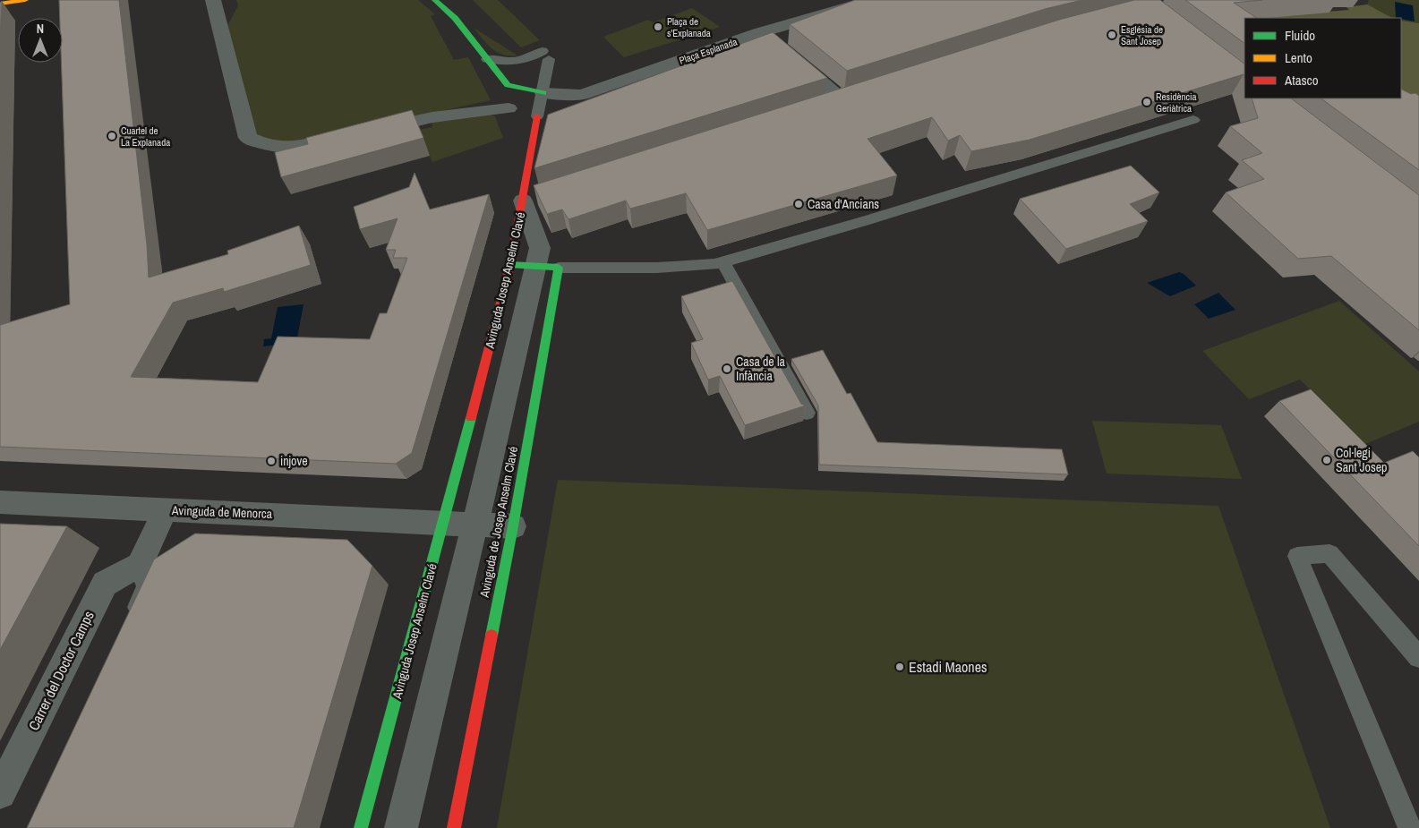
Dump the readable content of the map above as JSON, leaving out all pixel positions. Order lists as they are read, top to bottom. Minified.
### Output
{"streets":{"street":["Plaça Esplanada","Avinguda Josep Anselm Clavé","Avinguda de Menorca","Avinguda de Josep Anselm Clavé","Carrer del Doctor Camps"]},"crossings":[["Avinguda Josep Anselm Clavé","Avinguda de Menorca"],["Avinguda Josep Anselm Clavé","Avinguda de Josep Anselm Clavé"],["Avinguda de Menorca","Avinguda de Josep Anselm Clavé"]],"places":["Plaça de s'Explanada","Església de Sant Josep","Residència Geriàtrica","Cuartel de La Explanada","Casa d'Ancians","Casa de la Infància","Col·legi Sant Josep","injove","Estadi Maones"],"legend":["Fluido","Lento","Atasco"],"north":"top"}
